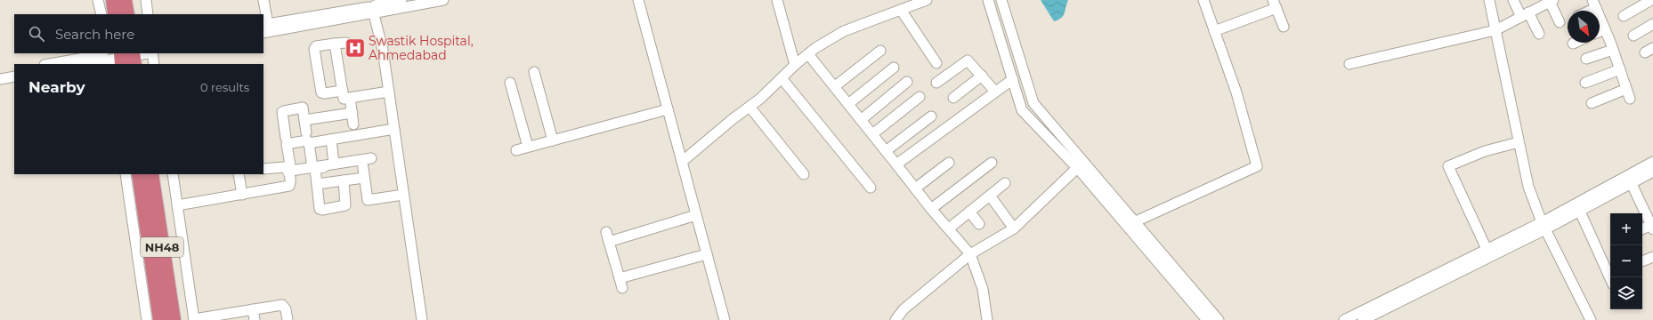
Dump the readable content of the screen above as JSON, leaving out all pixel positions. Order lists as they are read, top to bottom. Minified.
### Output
{"streets":{"highway":["NH48"]},"places":{"hospital":["Swastik Hospital, Ahmedabad"]},"north":"bottom right","page":{"search":"Search here","heading":["Nearby","0 results"],"map_buttons":["+","−"]}}
